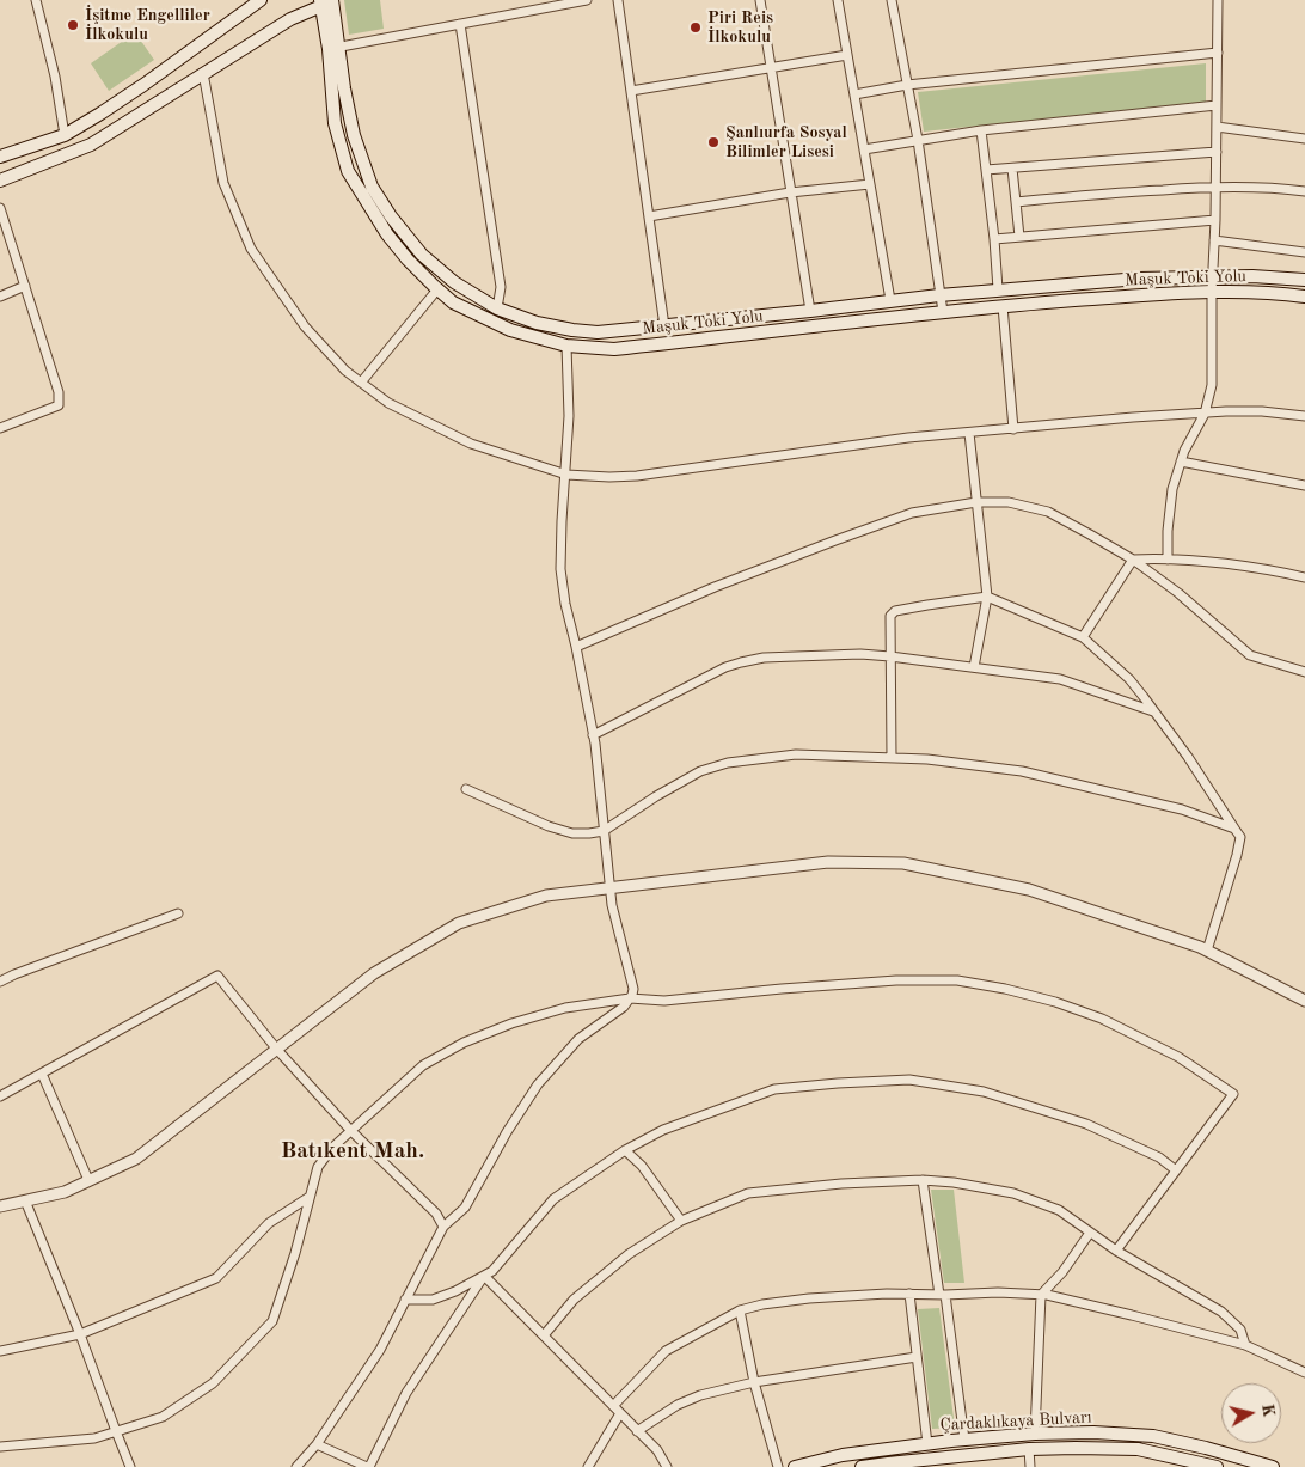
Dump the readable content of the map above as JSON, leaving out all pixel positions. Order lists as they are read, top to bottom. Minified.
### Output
{"streets":{"main road":["Maşuk Toki Yolu","Çardaklıkaya Bulvarı"]},"districts":["Batıkent Mah."],"places":["İşitme Engelliler İlkokulu","Piri Reis İlkokulu","Şanlıurfa Sosyal Bilimler Lisesi"],"north":"right"}
